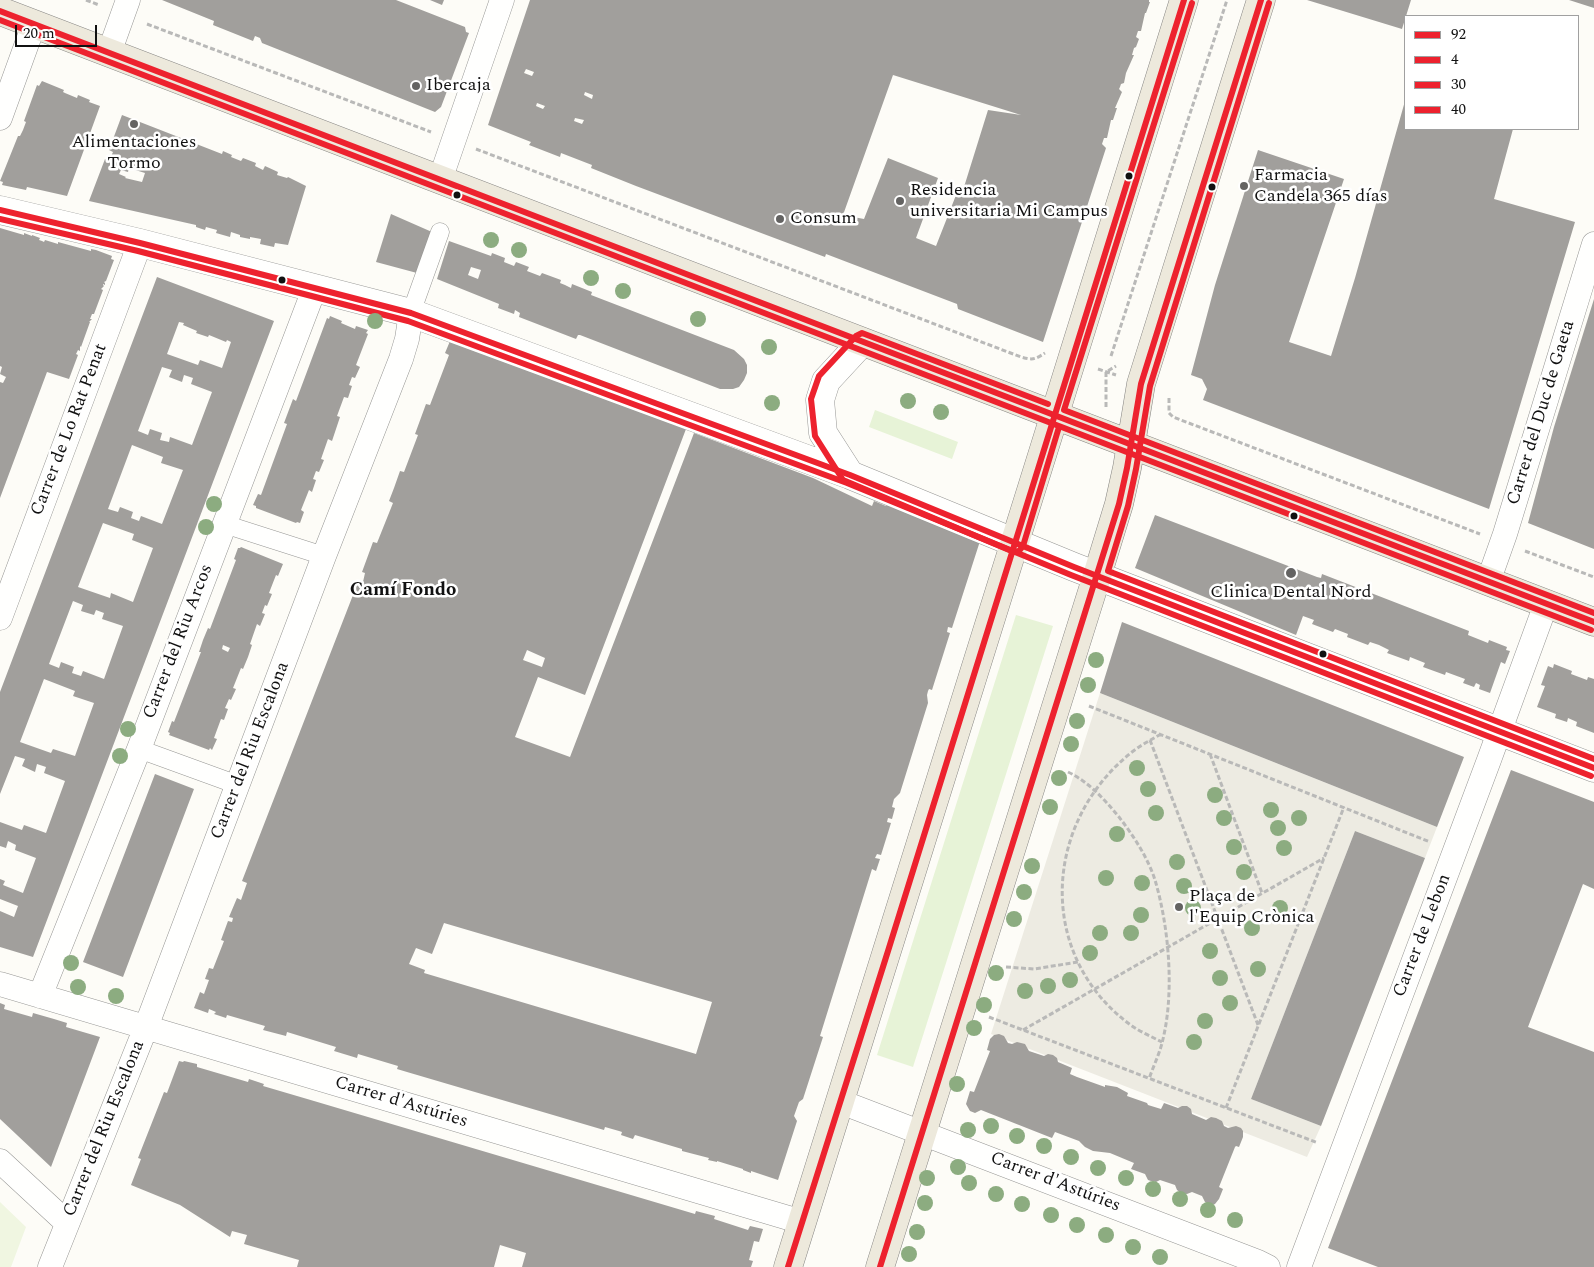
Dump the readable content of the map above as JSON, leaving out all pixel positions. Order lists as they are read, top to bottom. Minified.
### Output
{"streets":{"street":["Carrer del Duc de Gaeta","Carrer de Lo Rat Penat","Carrer del Riu Arcos","Carrer del Riu Escalona","Carrer de Lebon","Carrer d'Astúries"]},"crossings":[["Carrer del Riu Arcos","Carrer d'Astúries"],["Carrer del Riu Escalona","Carrer d'Astúries"]],"districts":["Camí Fondo"],"places":["Ibercaja","Alimentaciones Tormo","Farmacia Candela 365 días","Residencia universitaria Mi Campus","Consum","Clinica Dental Nord","Plaça de l'Equip Crònica"],"lines":["transit line 40","transit line 30","transit line 92","transit line 4"],"legend":["92","4","30","40"],"scale_bar":"20 m"}
